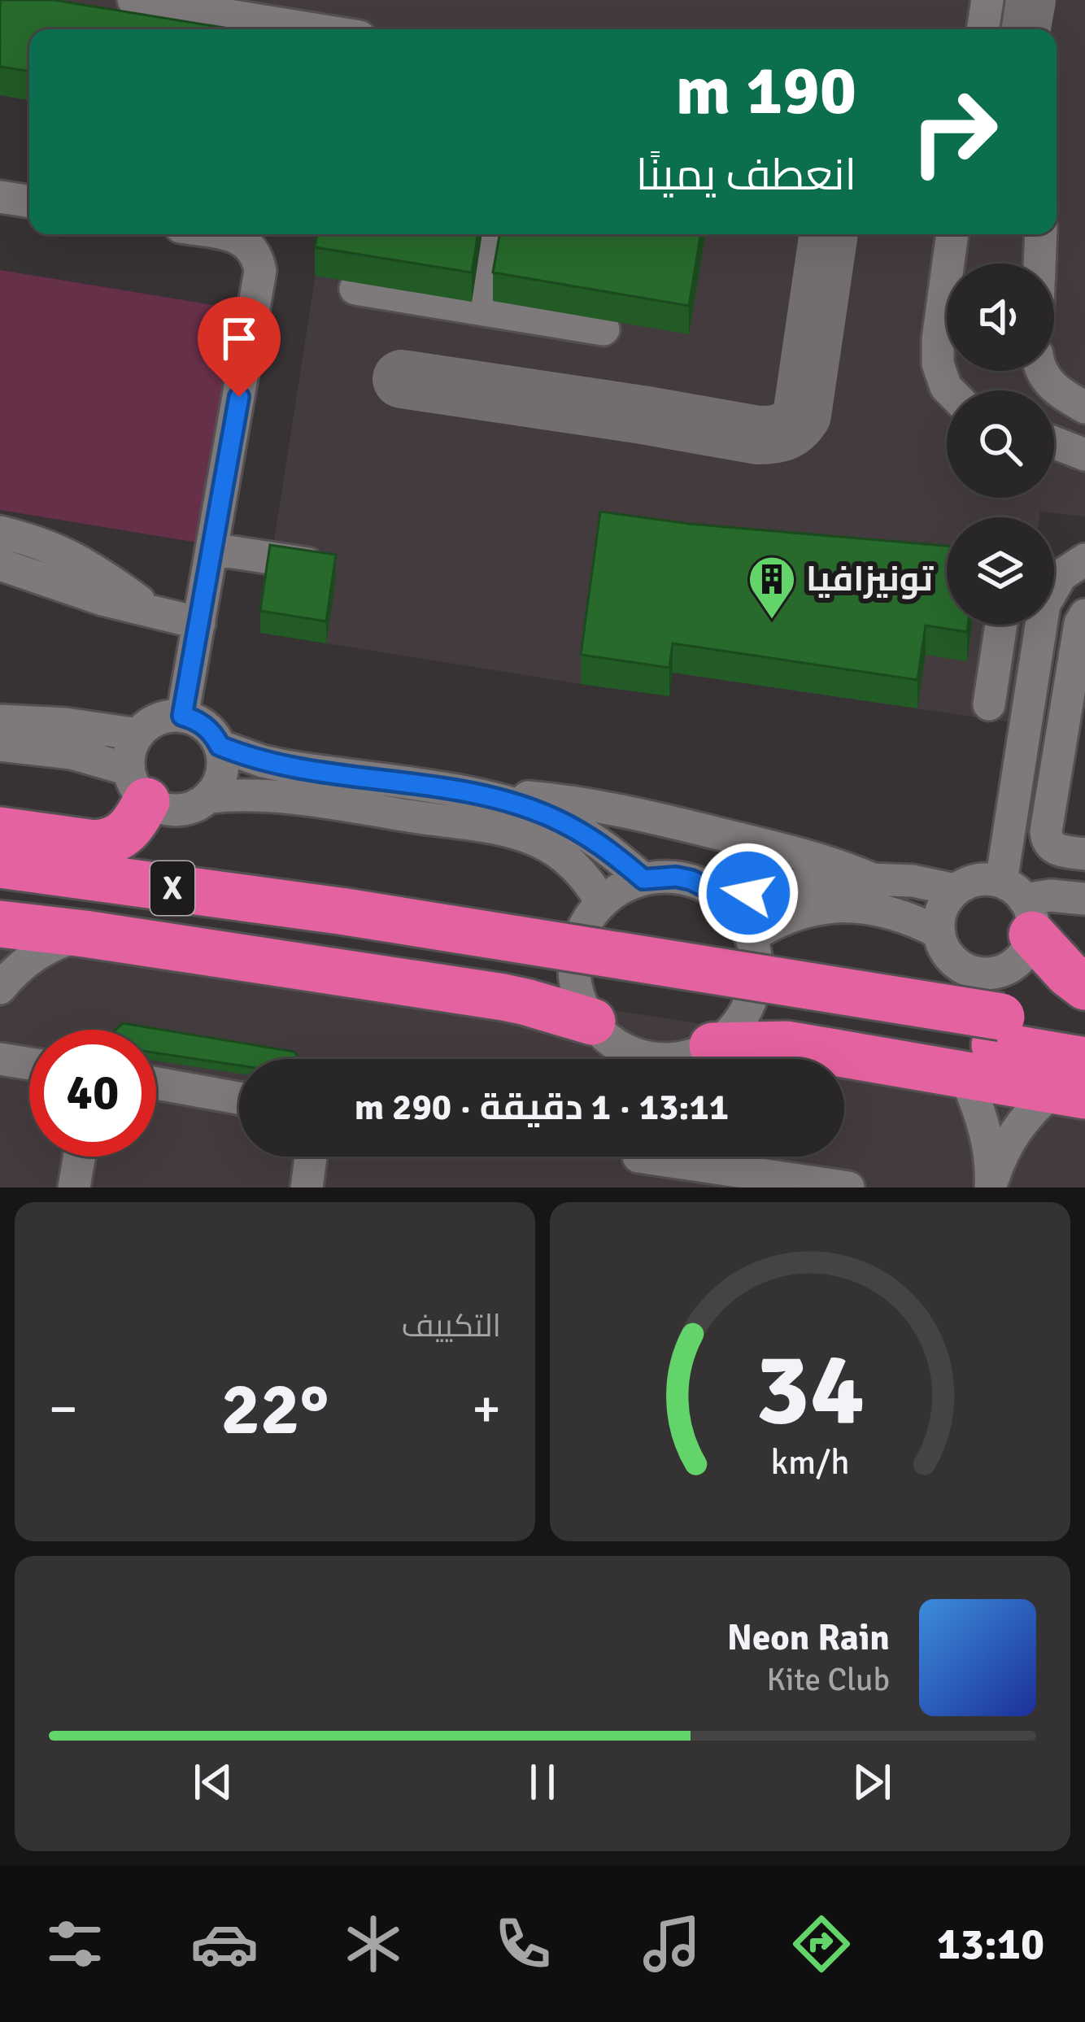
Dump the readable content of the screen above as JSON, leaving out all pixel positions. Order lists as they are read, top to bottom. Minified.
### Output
{"streets":{"highway":["X"]},"places":{"building":["تونيزافيا"]},"page":{"turn":["190 m","انعطف يمينًا"],"limit":"40","trip":"13:11 · 1 دقيقة · 290 m","tile":"التكييف","heat":["−","22°","+"],"song":["Neon Rain","Kite Club"],"tabs":"13:10","gauge":["34","km/h"]}}
